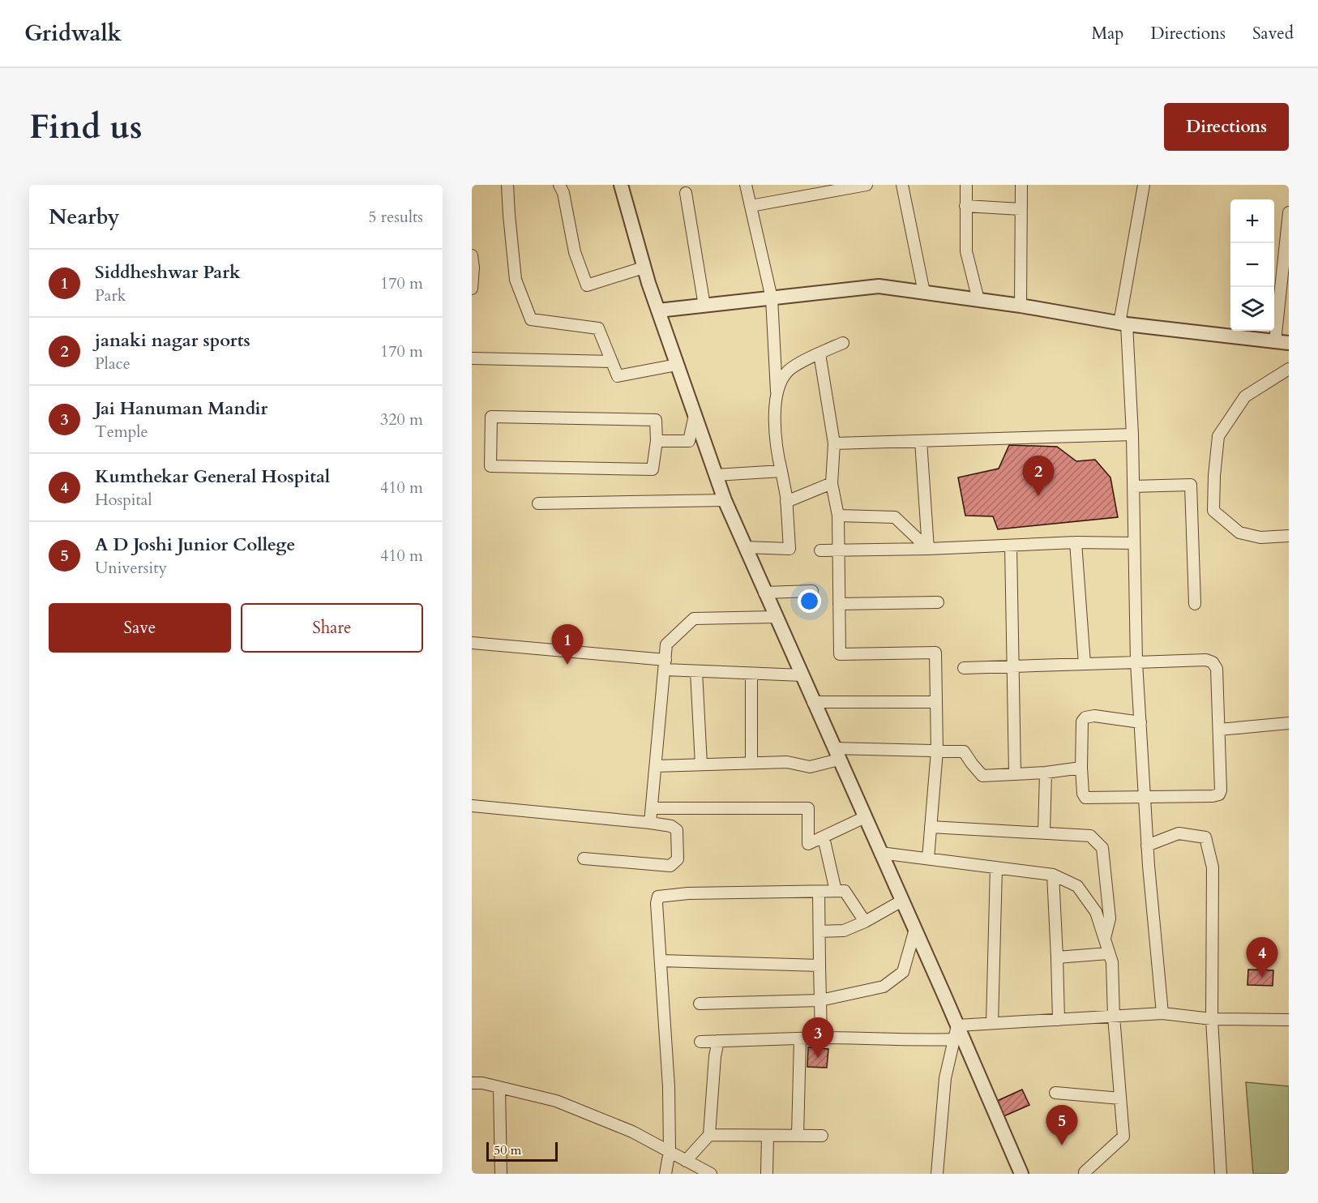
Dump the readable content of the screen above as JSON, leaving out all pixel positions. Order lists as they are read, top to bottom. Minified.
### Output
{"scale_bar":"50 m","page":{"header":"Gridwalk","nav":["Map","Directions","Saved"],"buttons":["Directions",["Save","Share"]],"title":"Find us","heading":["Nearby","5 results"],"map_buttons":["+","−"],"list":[{"mark":"1","name":"Siddheshwar Park","note":"Park","value":"170 m"},{"mark":"2","name":"janaki nagar sports","note":"Place","value":"170 m"},{"mark":"3","name":"Jai Hanuman Mandir","note":"Temple","value":"320 m"},{"mark":"4","name":"Kumthekar General Hospital","note":"Hospital","value":"410 m"},{"mark":"5","name":"A D Joshi Junior College","note":"University","value":"410 m"}],"pins":["2","1","4","3","5"],"scale":"50 m"}}
